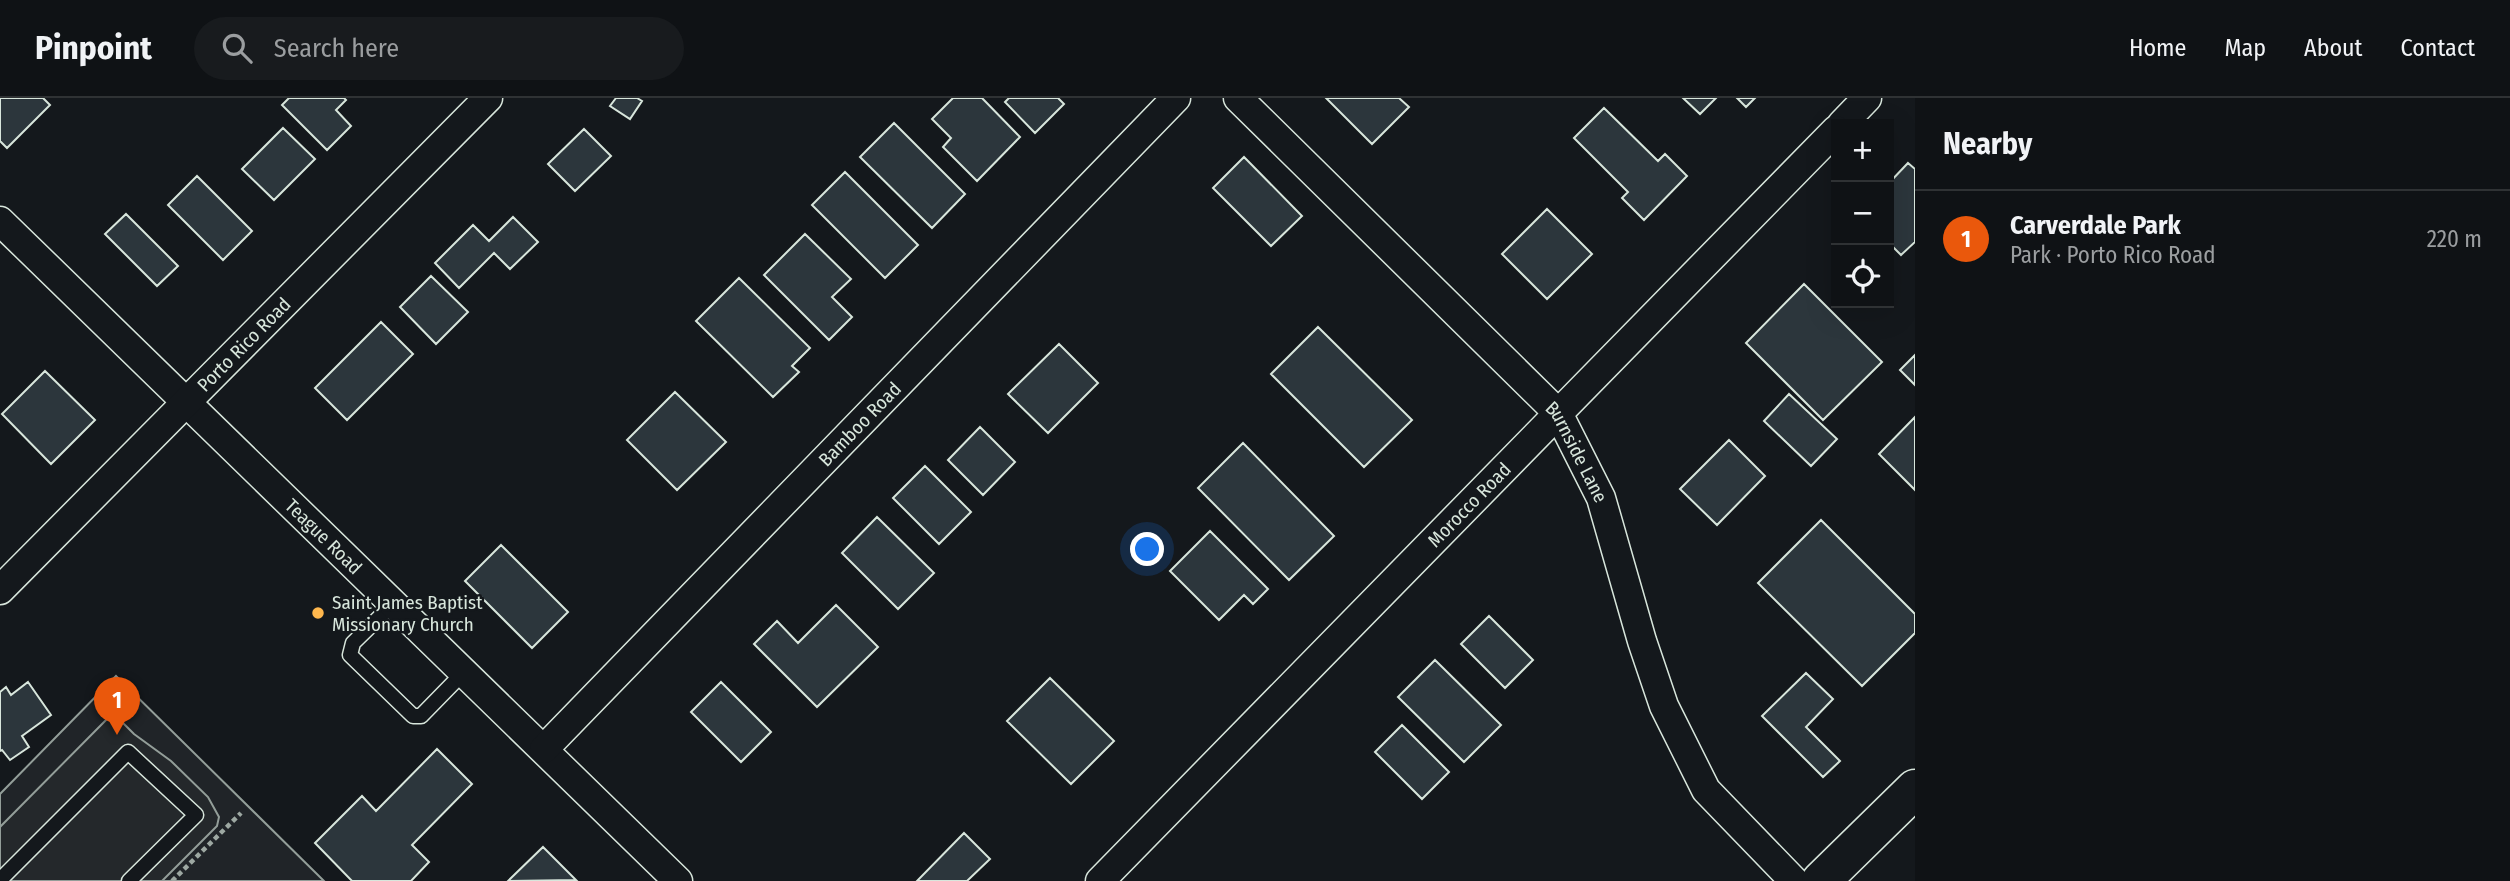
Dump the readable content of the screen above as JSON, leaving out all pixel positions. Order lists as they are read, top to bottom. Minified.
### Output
{"streets":{"street":["Porto Rico Road","Bamboo Road","Burnside Lane","Morocco Road","Teague Road"]},"crossings":[["Porto Rico Road","Teague Road"],["Bamboo Road","Teague Road"],["Burnside Lane","Morocco Road"]],"places":["Saint James Baptist Missionary Church"],"page":{"header":"Pinpoint","search":"Search here","nav":["Home","Map","About","Contact"],"heading":"Nearby","map_buttons":["+","−"],"list":[{"mark":"1","name":"Carverdale Park","note":"Park · Porto Rico Road","value":"220 m"}],"pins":"1"}}
